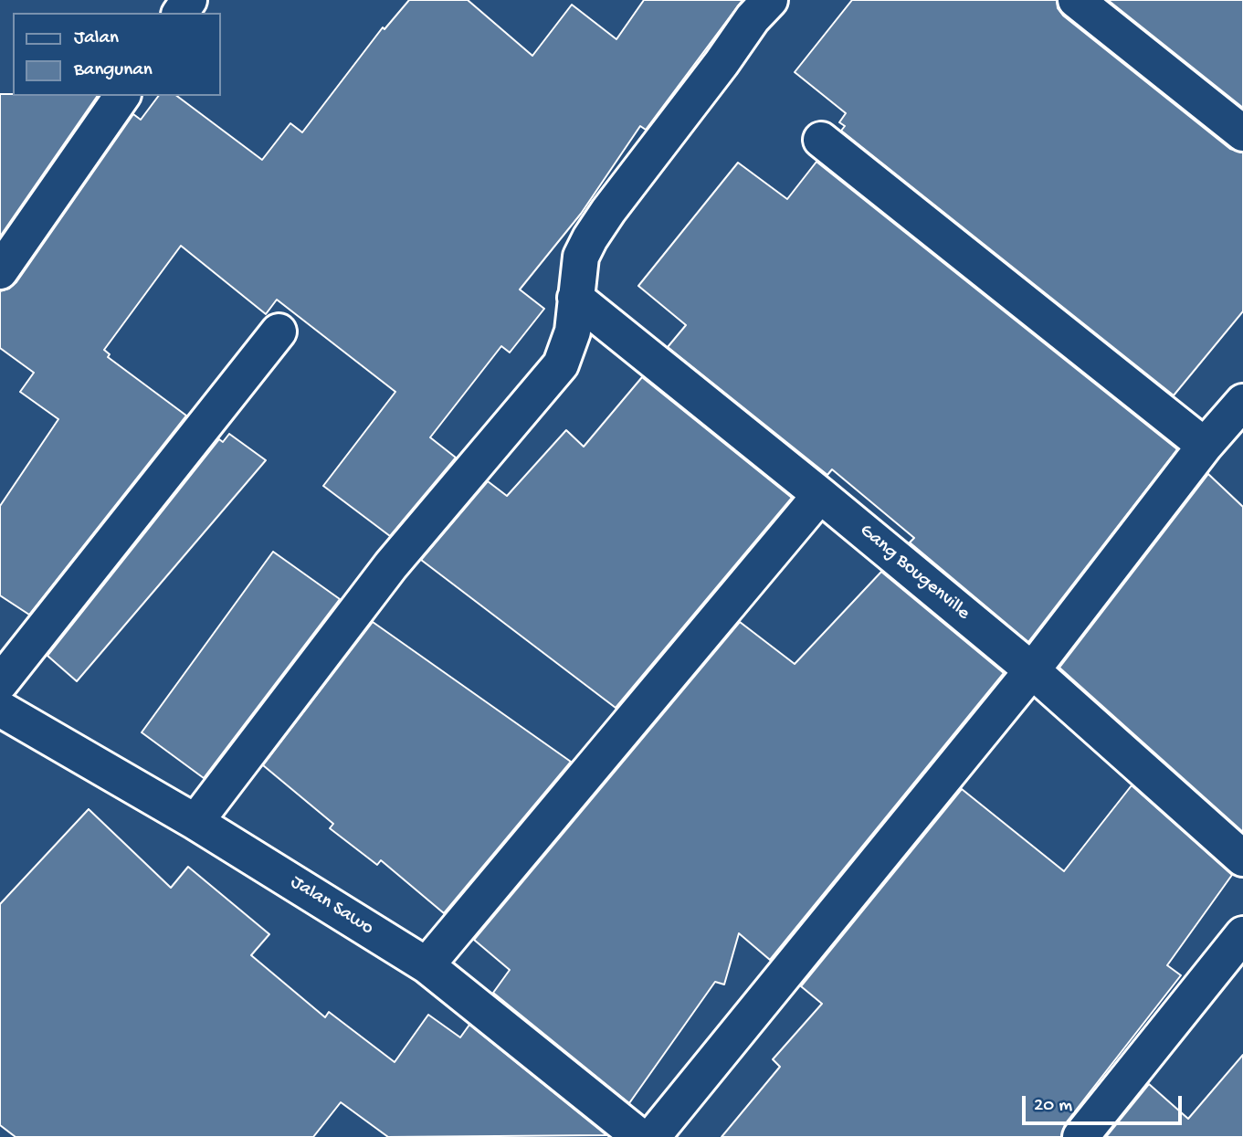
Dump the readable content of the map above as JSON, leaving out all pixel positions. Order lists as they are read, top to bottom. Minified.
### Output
{"streets":{"street":["Gang Bougenville","Jalan Sawo"]},"legend":["Jalan","Bangunan"],"scale_bar":"20 m"}
